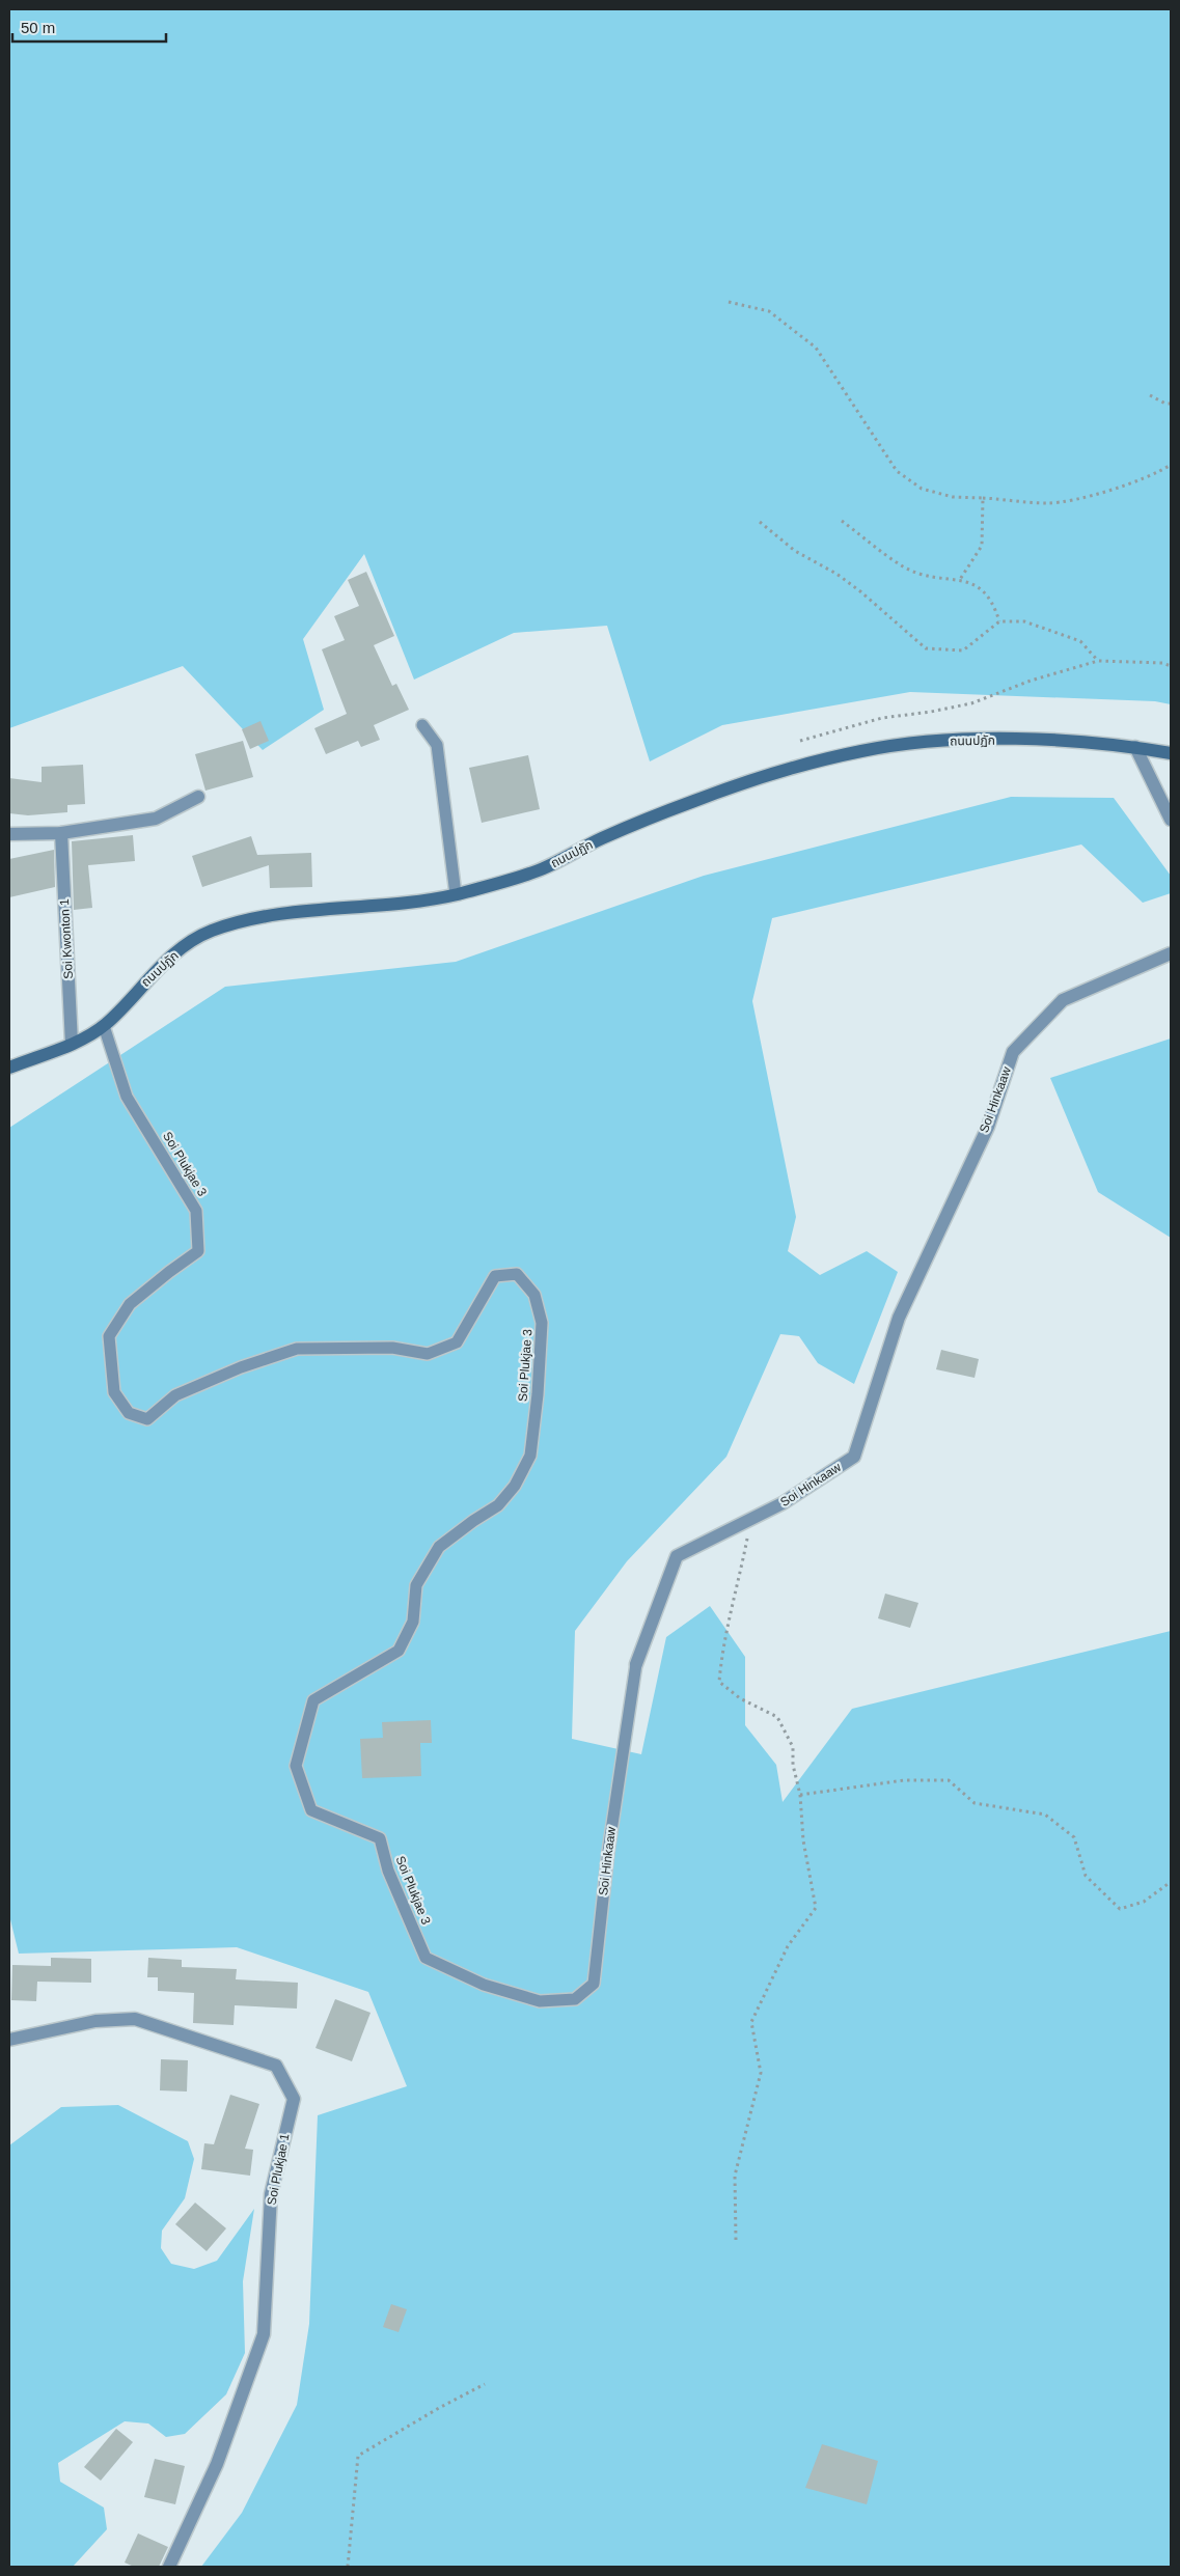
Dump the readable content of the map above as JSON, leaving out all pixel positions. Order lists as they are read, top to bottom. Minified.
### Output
{"streets":{"main road":["ถนนปฏัก"],"street":["Soi Kwonton 1","Soi Hinkaaw","Soi Plukjae 1"],"lane":["Soi Plukjae 3"]},"crossings":[["ถนนปฏัก","Soi Kwonton 1"],["ถนนปฏัก","Soi Plukjae 3"],["Soi Hinkaaw","Soi Plukjae 3"]],"scale_bar":"50 m"}
